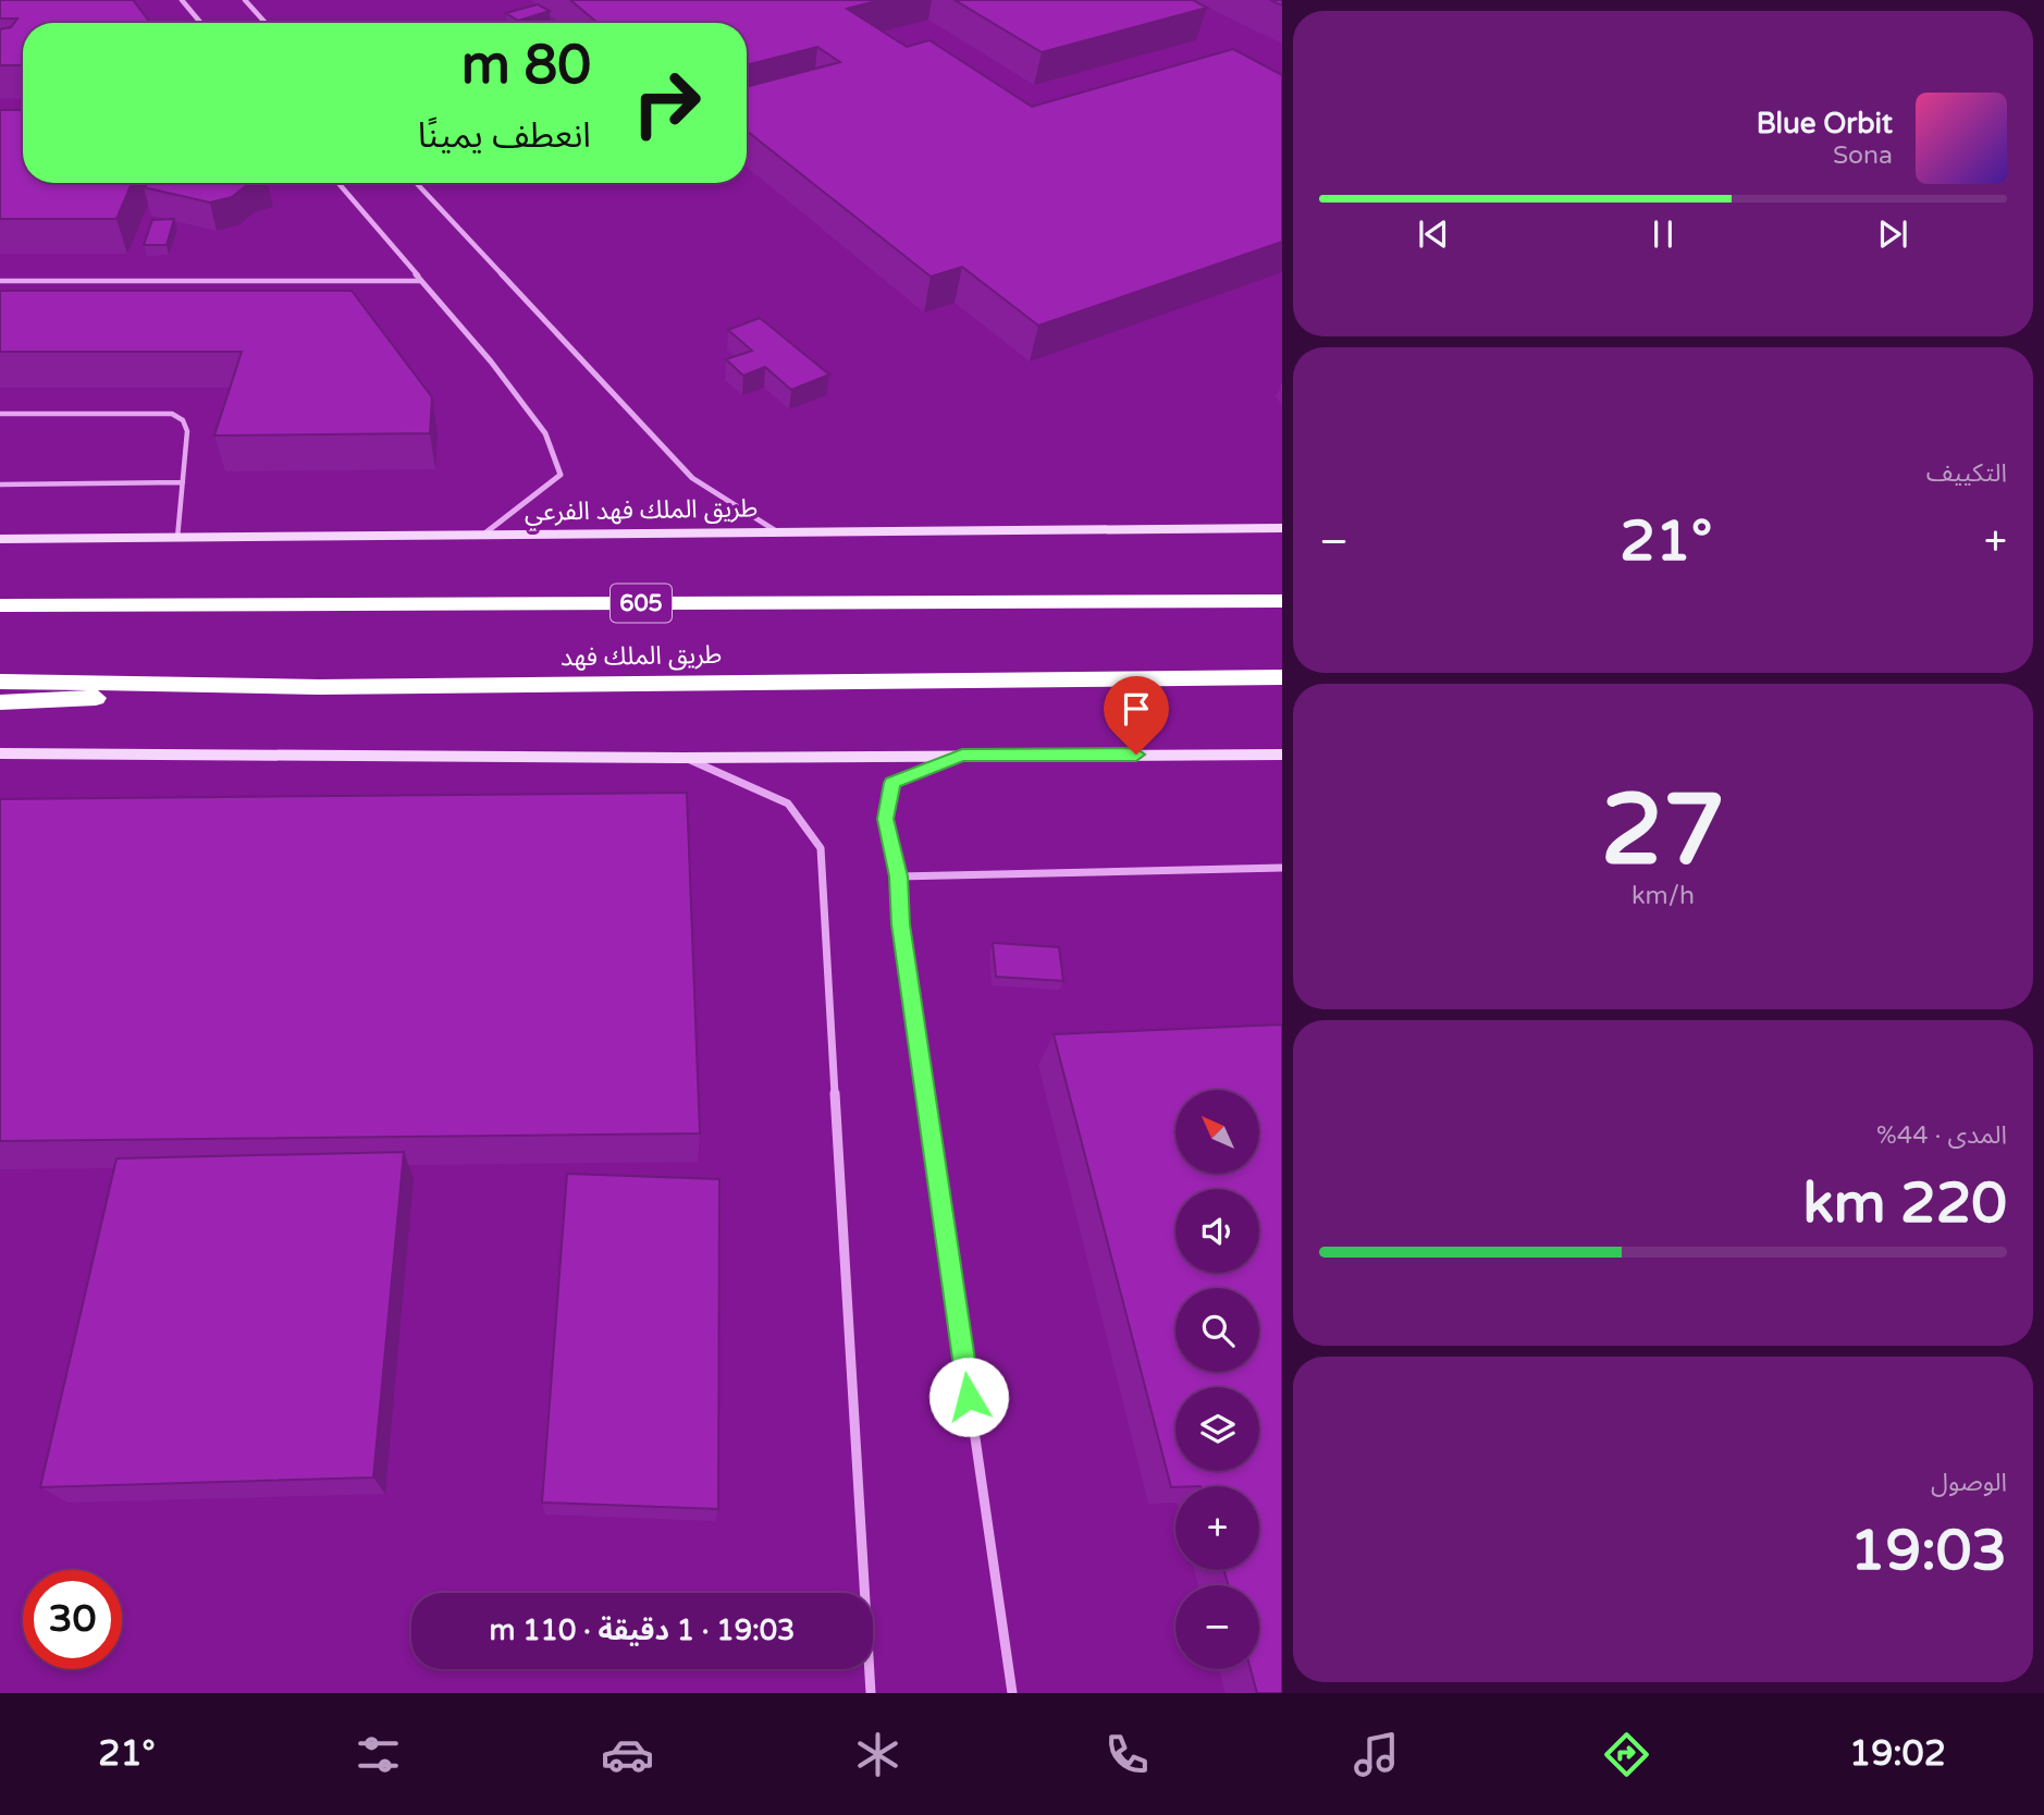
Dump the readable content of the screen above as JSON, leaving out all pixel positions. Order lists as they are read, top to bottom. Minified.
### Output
{"streets":{"highway":["605","طريق الملك فهد"],"main road":["طريق الملك فهد الفرعي"]},"north":"top left","page":{"turn":["80 m","انعطف يمينًا"],"song":["Blue Orbit","Sona"],"tile":["التكييف",["27","km/h"],["المدى · 44%","220 km"],["الوصول","19:03"]],"heat":["−","21°","+"],"map_buttons":["+","−"],"limit":"30","trip":"19:03 · 1 دقيقة · 110 m","tabs":["19:02","21°"]}}
